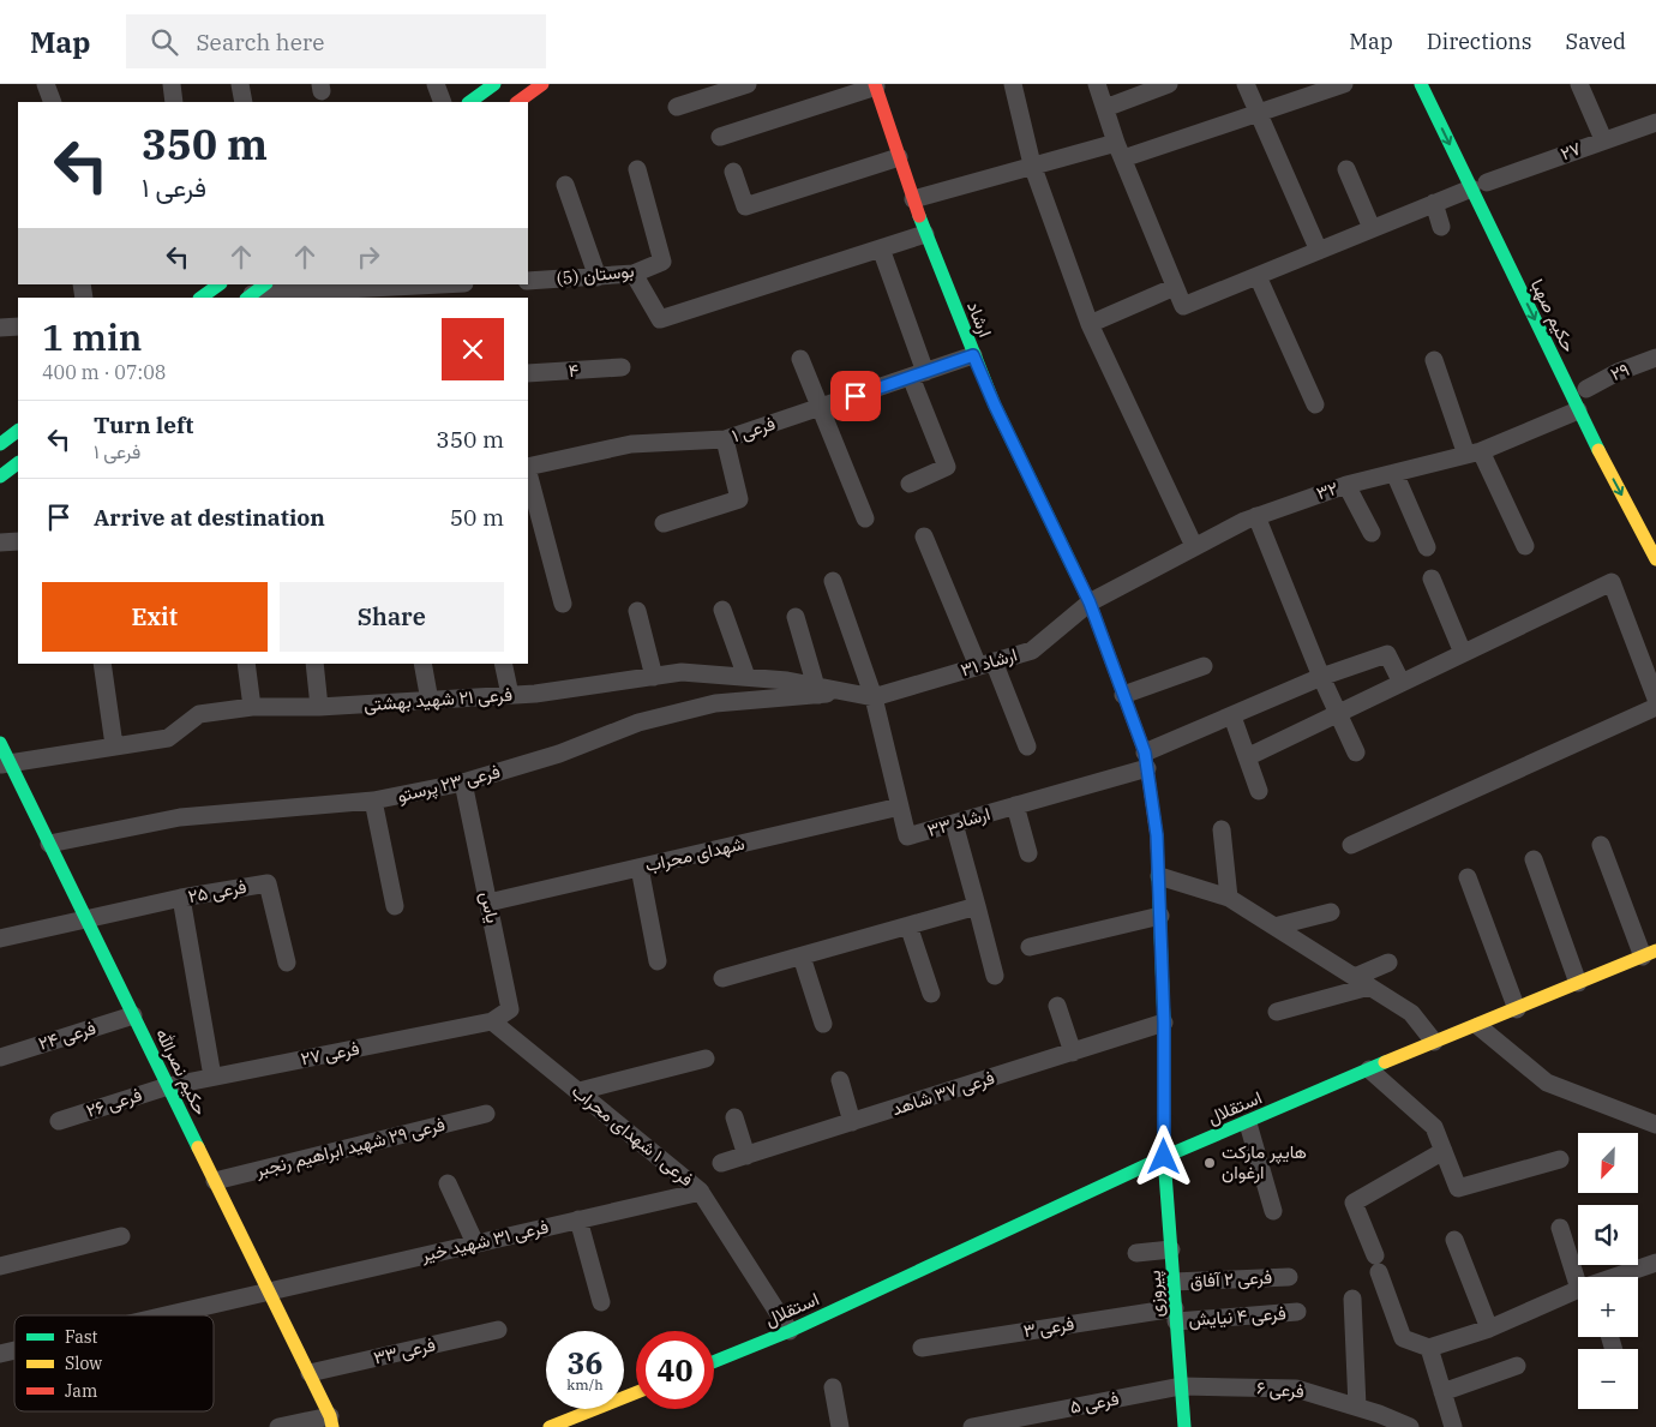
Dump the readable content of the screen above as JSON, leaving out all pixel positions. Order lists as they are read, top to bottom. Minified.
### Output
{"streets":{"street":["۲۷","بوستان (5)","حکیم صهبا","ارشاد","۴","۲۹","فرعی ۱","۳۲","ارشاد ۳۱","فرعی ۲۱ شهید بهشتی","فرعی ۲۳ پرستو","ارشاد ۳۳","شهدای محراب","فرعی ۲۵","یاس","فرعی ۲۴","فرعی ۲۷","حکیم نصرالله","فرعی ۳۷ شاهد","فرعی ۲۶","استقلال","فرعی ۱ شهدای محراب","فرعی ۲۹ شهید ابراهیم رنجبر","فرعی ۳۱ شهید خیر","فرعی ۲ آفاق","پیروزی","فرعی ۴ نیایش","فرعی ۳","فرعی ۳۳","فرعی ۶","فرعی ۵"]},"crossings":[["۲۷","حکیم صهبا"],["حکیم صهبا","۲۹"],["حکیم صهبا","۳۲"],["ارشاد","فرعی ۱"],["ارشاد","۳۲"],["ارشاد","ارشاد ۳۱"],["ارشاد","ارشاد ۳۳"],["ارشاد","فرعی ۳۷ شاهد"],["ارشاد","استقلال"],["ارشاد","پیروزی"],["۲۹","۳۲"],["۳۲","ارشاد ۳۱"],["ارشاد ۳۱","فرعی ۲۱ شهید بهشتی"],["ارشاد ۳۱","ارشاد ۳۳"],["فرعی ۲۱ شهید بهشتی","فرعی ۲۳ پرستو"],["فرعی ۲۱ شهید بهشتی","ارشاد ۳۳"],["فرعی ۲۱ شهید بهشتی","حکیم نصرالله"],["فرعی ۲۳ پرستو","یاس"],["فرعی ۲۳ پرستو","حکیم نصرالله"],["ارشاد ۳۳","شهدای محراب"],["شهدای محراب","یاس"],["فرعی ۲۵","حکیم نصرالله"],["یاس","فرعی ۲۷"],["یاس","فرعی ۱ شهدای محراب"],["فرعی ۲۴","حکیم نصرالله"],["فرعی ۲۷","حکیم نصرالله"],["فرعی ۲۷","فرعی ۲۶"],["فرعی ۲۷","فرعی ۱ شهدای محراب"],["حکیم نصرالله","فرعی ۲۶"],["حکیم نصرالله","فرعی ۲۹ شهید ابراهیم رنجبر"],["حکیم نصرالله","فرعی ۳۱ شهید خیر"],["حکیم نصرالله","فرعی ۳۳"],["استقلال","فرعی ۱ شهدای محراب"],["استقلال","پیروزی"],["فرعی ۱ شهدای محراب","فرعی ۳۱ شهید خیر"],["فرعی ۲ آفاق","پیروزی"],["پیروزی","فرعی ۴ نیایش"],["پیروزی","فرعی ۳"],["پیروزی","فرعی ۶"],["پیروزی","فرعی ۵"],["فرعی ۴ نیایش","فرعی ۳"],["فرعی ۶","فرعی ۵"]],"places":["هایپر مارکت ارغوان"],"legend":["Fast","Slow","Jam"],"north":"bottom left","page":{"header":"Map","search":"Search here","nav":["Map","Directions","Saved"],"turn":["350 m","فرعی ۱"],"heading":["1 min","400 m · 07:08"],"list":[{"name":"Turn left","note":"فرعی ۱","value":"350 m"},{"name":"Arrive at destination","value":"50 m"}],"buttons":["Exit","Share"],"map_buttons":["+","−"],"speed":"36 km/h","limit":"40"}}
